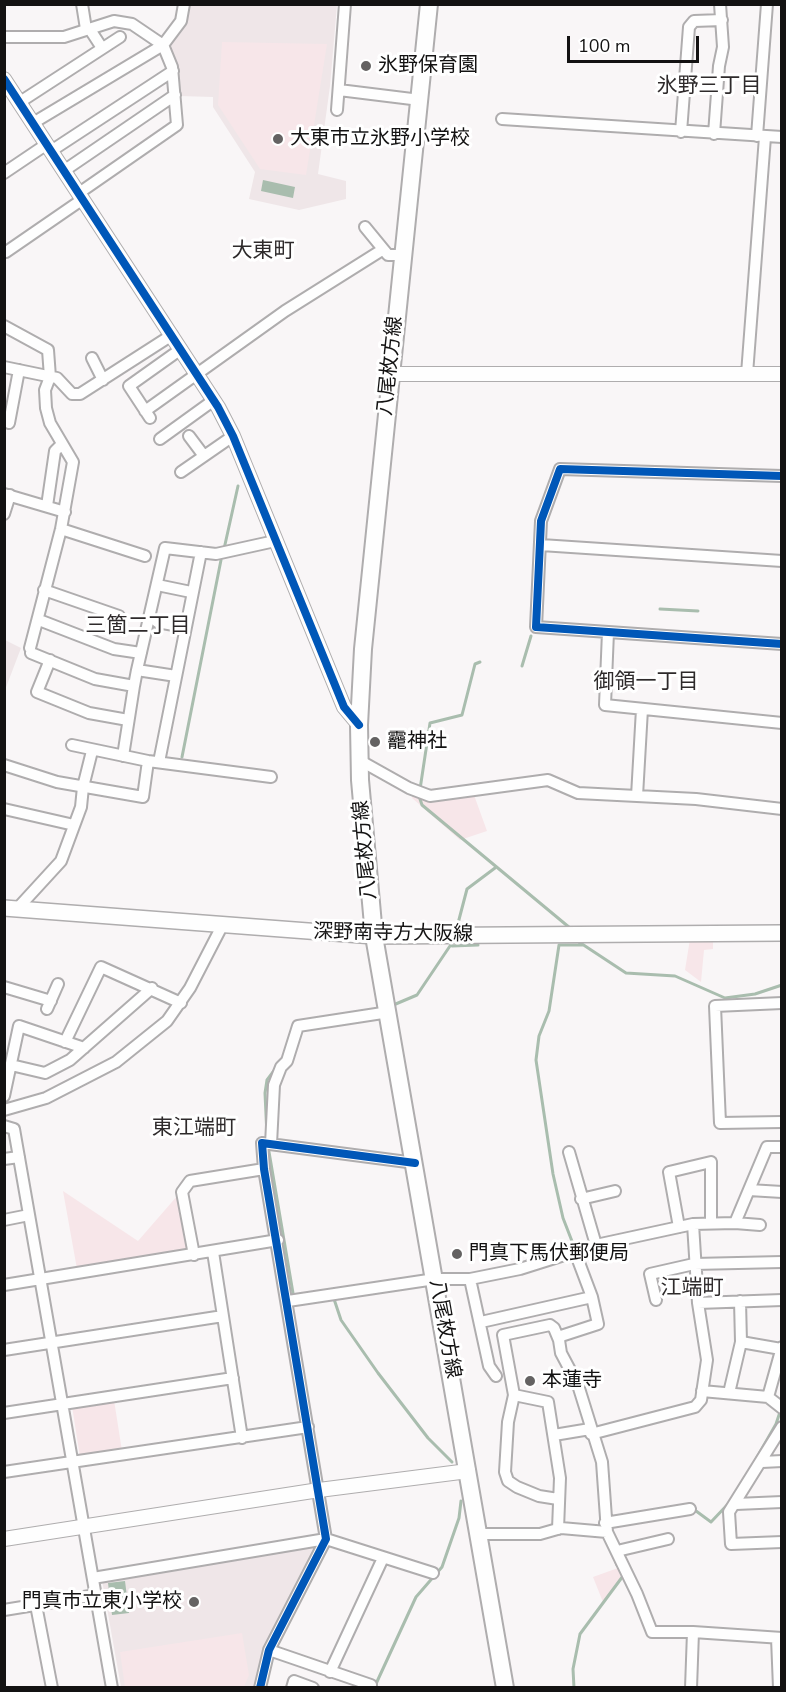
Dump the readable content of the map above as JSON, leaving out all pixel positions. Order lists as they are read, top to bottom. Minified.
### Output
{"streets":{"main road":["八尾枚方線","深野南寺方大阪線"]},"crossings":[["八尾枚方線","深野南寺方大阪線"]],"districts":["氷野三丁目","大東町","三箇二丁目","御領一丁目","東江端町","江端町"],"places":["氷野保育園","大東市立氷野小学校","龗神社","門真下馬伏郵便局","本蓮寺","門真市立東小学校"],"scale_bar":"100 m"}
